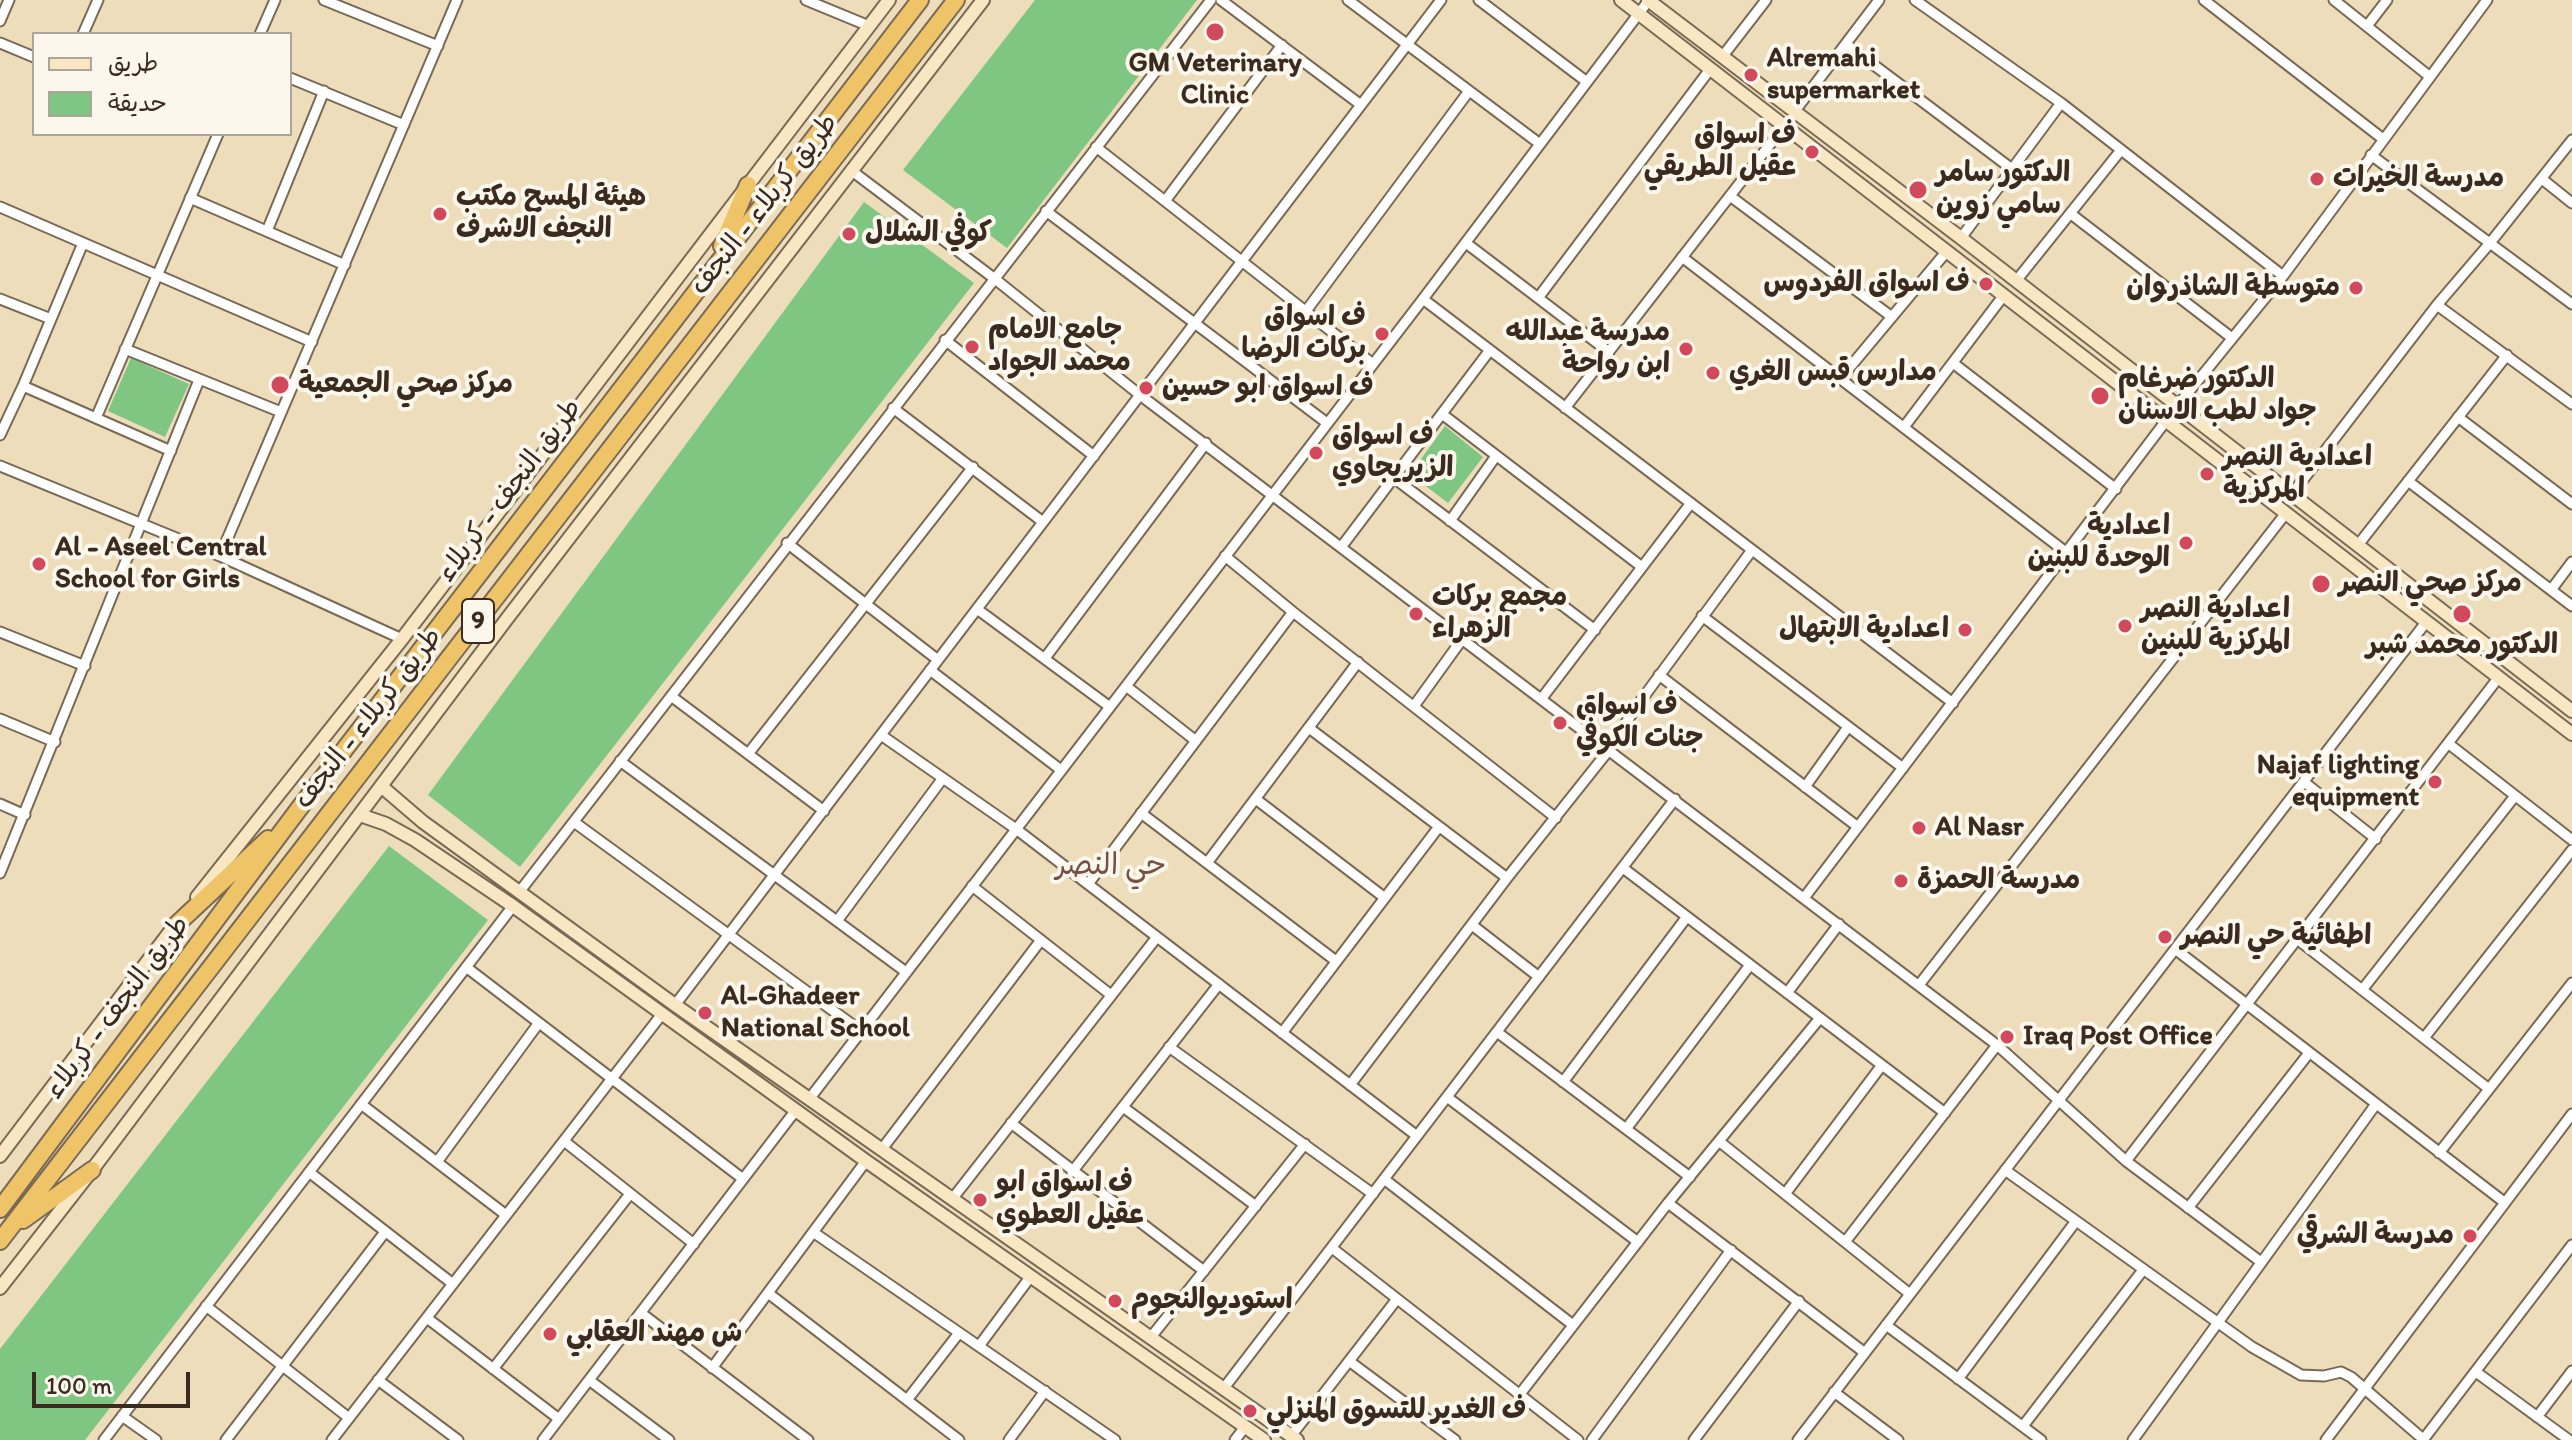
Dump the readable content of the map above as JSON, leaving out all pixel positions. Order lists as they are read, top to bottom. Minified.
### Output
{"streets":{"highway":["طريق کربلاء - النجف","طريق النجف - کربلاء","9"]},"districts":["حي النصر"],"places":["GM Veterinary Clinic","Alremahi supermarket","ف اسواق عقيل الطريقي","مدرسة الخيرات","الدكتور سامر سامي زوين","هيئة المسح مكتب النجف الاشرف","كوفي الشلال","ف اسواق الفردوس","متوسطة الشاذروان","ف اسواق بركات الرضا","جامع الامام محمد الجواد","مدرسة عبدالله ابن رواحة","مدارس قبس الغري","مركز صحي الجمعية","ف اسواق ابو حسين","الدكتور ضرغام جواد لطب الاسنان","ف اسواق الزيريجاوي","اعدادية النصر المركزية","اعدادية الوحدة للبنين","Al - Aseel Central School for Girls","مركز صحي النصر","مجمع بركات الزهراء","الدكتور محمد شبر","اعدادية النصر المركزية للبنين","اعدادية الابتهال","ف اسواق جنات الكوفي","Najaf lighting equipment","Al Nasr","مدرسة الحمزة","اطفائية حي النصر","Al-Ghadeer National School","Iraq Post Office","ف اسواق ابو عقيل العطوي","مدرسة الشرقي","استوديوالنجوم","ش مهند العقابي","ف الغدير للتسوق المنزلي"],"legend":["طريق","حديقة"],"scale_bar":"100 m"}
